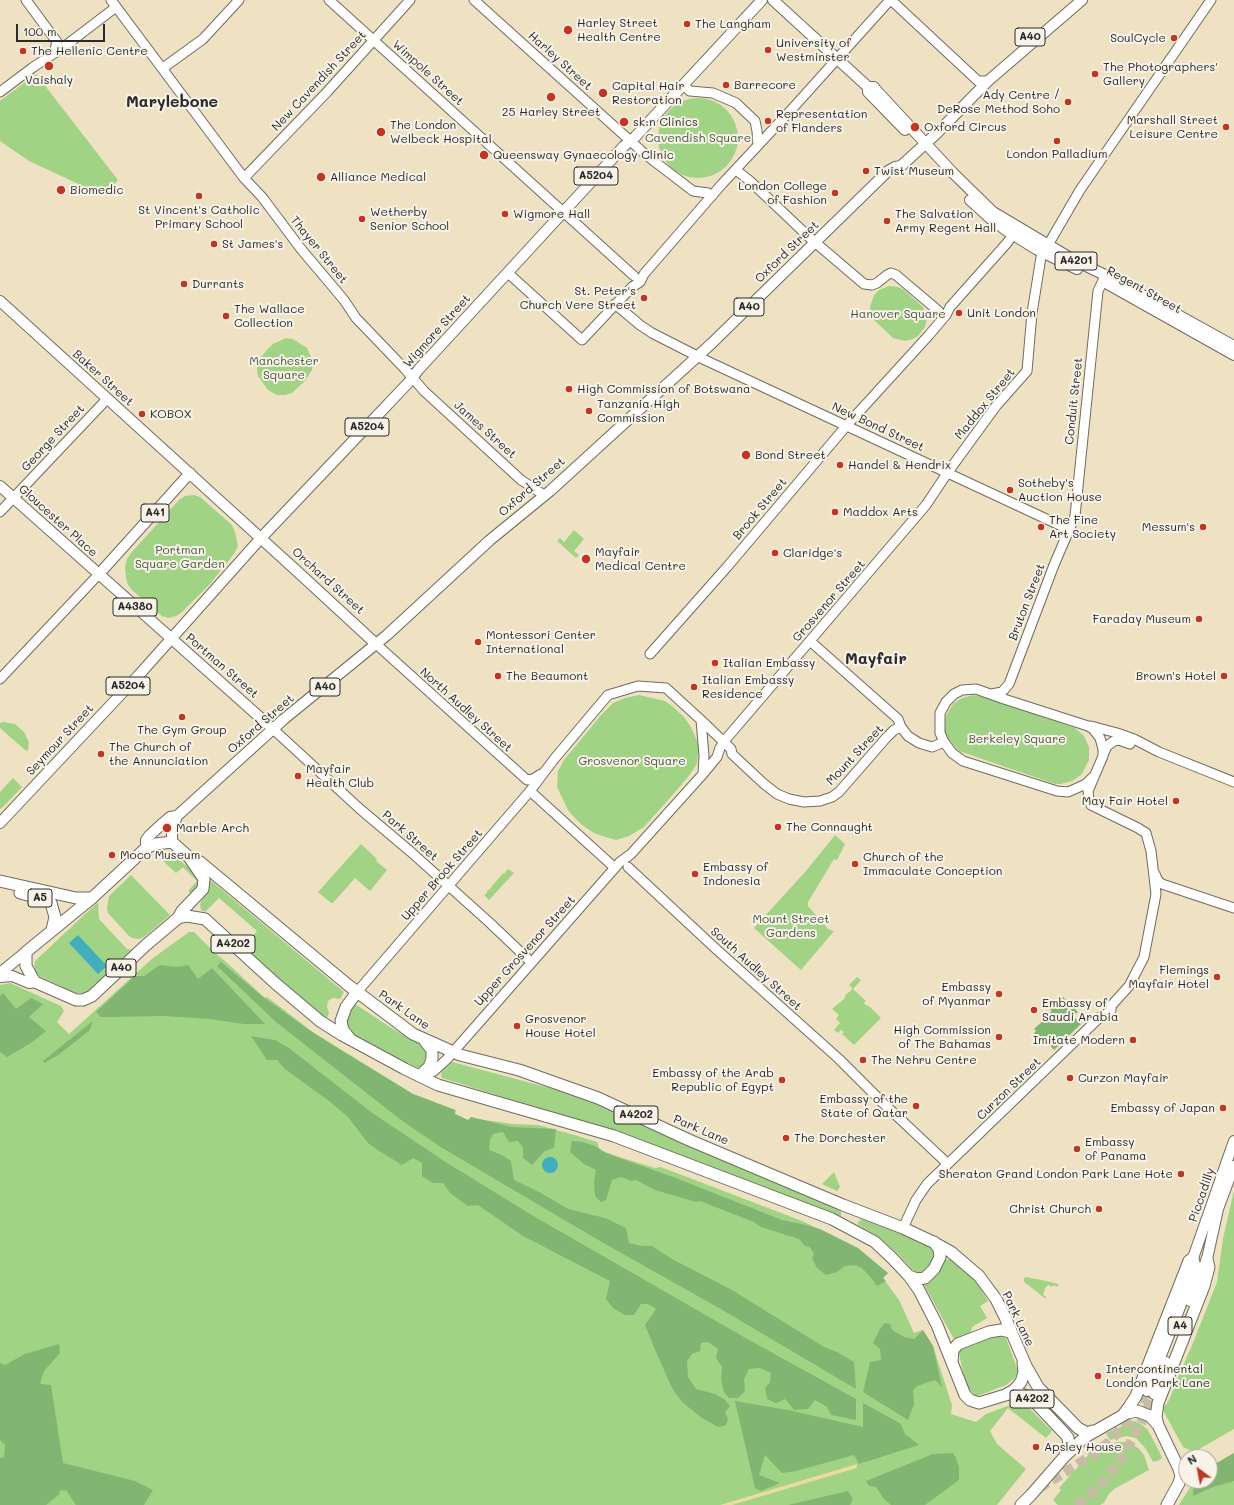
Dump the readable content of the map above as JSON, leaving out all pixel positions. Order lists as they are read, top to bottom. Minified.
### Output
{"streets":{"highway":["A40","A5","A4202","Park Lane","A4"],"main road":["A5204","Oxford Street","A4201","Regent Street","Wigmore Street","Baker Street","A41","Gloucester Place","Orchard Street","A4380","Portman Street","Seymour Street","Piccadilly"],"street":["Harley Street","Wimpole Street","New Cavendish Street","Thayer Street","Conduit Street","Maddox Street","New Bond Street","James Street","George Street","Brook Street","Grosvenor Street","Bruton Street","North Audley Street","Mount Street","Park Street","Upper Brook Street","Upper Grosvenor Street","South Audley Street","Curzon Street"]},"crossings":[["A40","Oxford Street"],["A40","A5"],["A40","A4202"],["A40","Park Lane"],["Harley Street","A5204"],["Harley Street","Wigmore Street"],["Wimpole Street","New Cavendish Street"],["Wimpole Street","Wigmore Street"],["New Cavendish Street","Thayer Street"],["A5204","Wigmore Street"],["A5204","Baker Street"],["A5204","Orchard Street"],["A5204","A4380"],["A5204","Portman Street"],["A5204","Seymour Street"],["Thayer Street","Wigmore Street"],["Thayer Street","James Street"],["Oxford Street","Regent Street"],["Oxford Street","New Bond Street"],["Oxford Street","James Street"],["Oxford Street","Orchard Street"],["Oxford Street","Portman Street"],["Oxford Street","North Audley Street"],["Oxford Street","Park Street"],["Regent Street","Conduit Street"],["Regent Street","Maddox Street"],["Wigmore Street","Baker Street"],["Wigmore Street","James Street"],["Wigmore Street","Orchard Street"],["Baker Street","George Street"],["Baker Street","A41"],["Baker Street","Orchard Street"],["Conduit Street","New Bond Street"],["Conduit Street","Bruton Street"],["Maddox Street","New Bond Street"],["Maddox Street","Grosvenor Street"],["New Bond Street","Brook Street"],["New Bond Street","Grosvenor Street"],["New Bond Street","Bruton Street"],["George Street","Gloucester Place"],["A41","Gloucester Place"],["A41","A4380"],["Gloucester Place","A4380"],["Orchard Street","North Audley Street"],["A4380","Portman Street"],["A4380","Seymour Street"],["Portman Street","Seymour Street"],["Portman Street","Park Street"],["North Audley Street","Upper Brook Street"],["Park Street","Upper Brook Street"],["Park Street","Upper Grosvenor Street"],["Upper Brook Street","Park Lane"],["A4202","Upper Grosvenor Street"],["A4202","Park Lane"],["A4202","A4"],["Upper Grosvenor Street","South Audley Street"],["Upper Grosvenor Street","Park Lane"],["South Audley Street","Curzon Street"],["Park Lane","Curzon Street"],["Park Lane","A4"],["Piccadilly","A4"]],"districts":["Marylebone","Mayfair"],"parks":["Cavendish Square","Hanover Square","Manchester Square","Portman Square Garden","Berkeley Square","Grosvenor Square","Mount Street Gardens"],"places":["The Langham","Harley Street Health Centre","SoulCycle","University of Westminster","The Hellenic Centre","Vaishaly","The Photographers' Gallery","Barrecore","Capital Hair Restoration","25 Harley Street","Ady Centre / DeRose Method Soho","Representation of Flanders","sk:n Clinics","Oxford Circus","Marshall Street Leisure Centre","The London Welbeck Hospital","London Palladium","Queensway Gynaecology Clinic","Twist Museum","Alliance Medical","Biomedic","London College of Fashion","St Vincent's Catholic Primary School","Wigmore Hall","Wetherby Senior School","The Salvation Army Regent Hall","St James's","Durrants","St. Peter's Church Vere Street","Unit London","The Wallace Collection","High Commission of Botswana","Tanzania High Commission","KOBOX","Bond Street","Handel & Hendrix","Sotheby's Auction House","Maddox Arts","The Fine Art Society","Messum's","Claridge's","Mayfair Medical Centre","Faraday Museum","Montessori Center International","Italian Embassy","The Beaumont","Brown's Hotel","Italian Embassy Residence","The Gym Group","The Church of the Annunciation","Mayfair Health Club","May Fair Hotel","The Connaught","Marble Arch","Moco Museum","Church of the Immaculate Conception","Embassy of Indonesia","Flemings Mayfair Hotel","Embassy of Myanmar","Embassy of Saudi Arabia","Grosvenor House Hotel","High Commission of The Bahamas","Imitate Modern","The Nehru Centre","Curzon Mayfair","Embassy of the Arab Republic of Egypt","Embassy of the State of Qatar","Embassy of Japan","The Dorchester","Embassy of Panama","Sheraton Grand London Park Lane Hote","Christ Church","Intercontinental London Park Lane","Apsley House"],"scale_bar":"100 m","north":"top left"}
